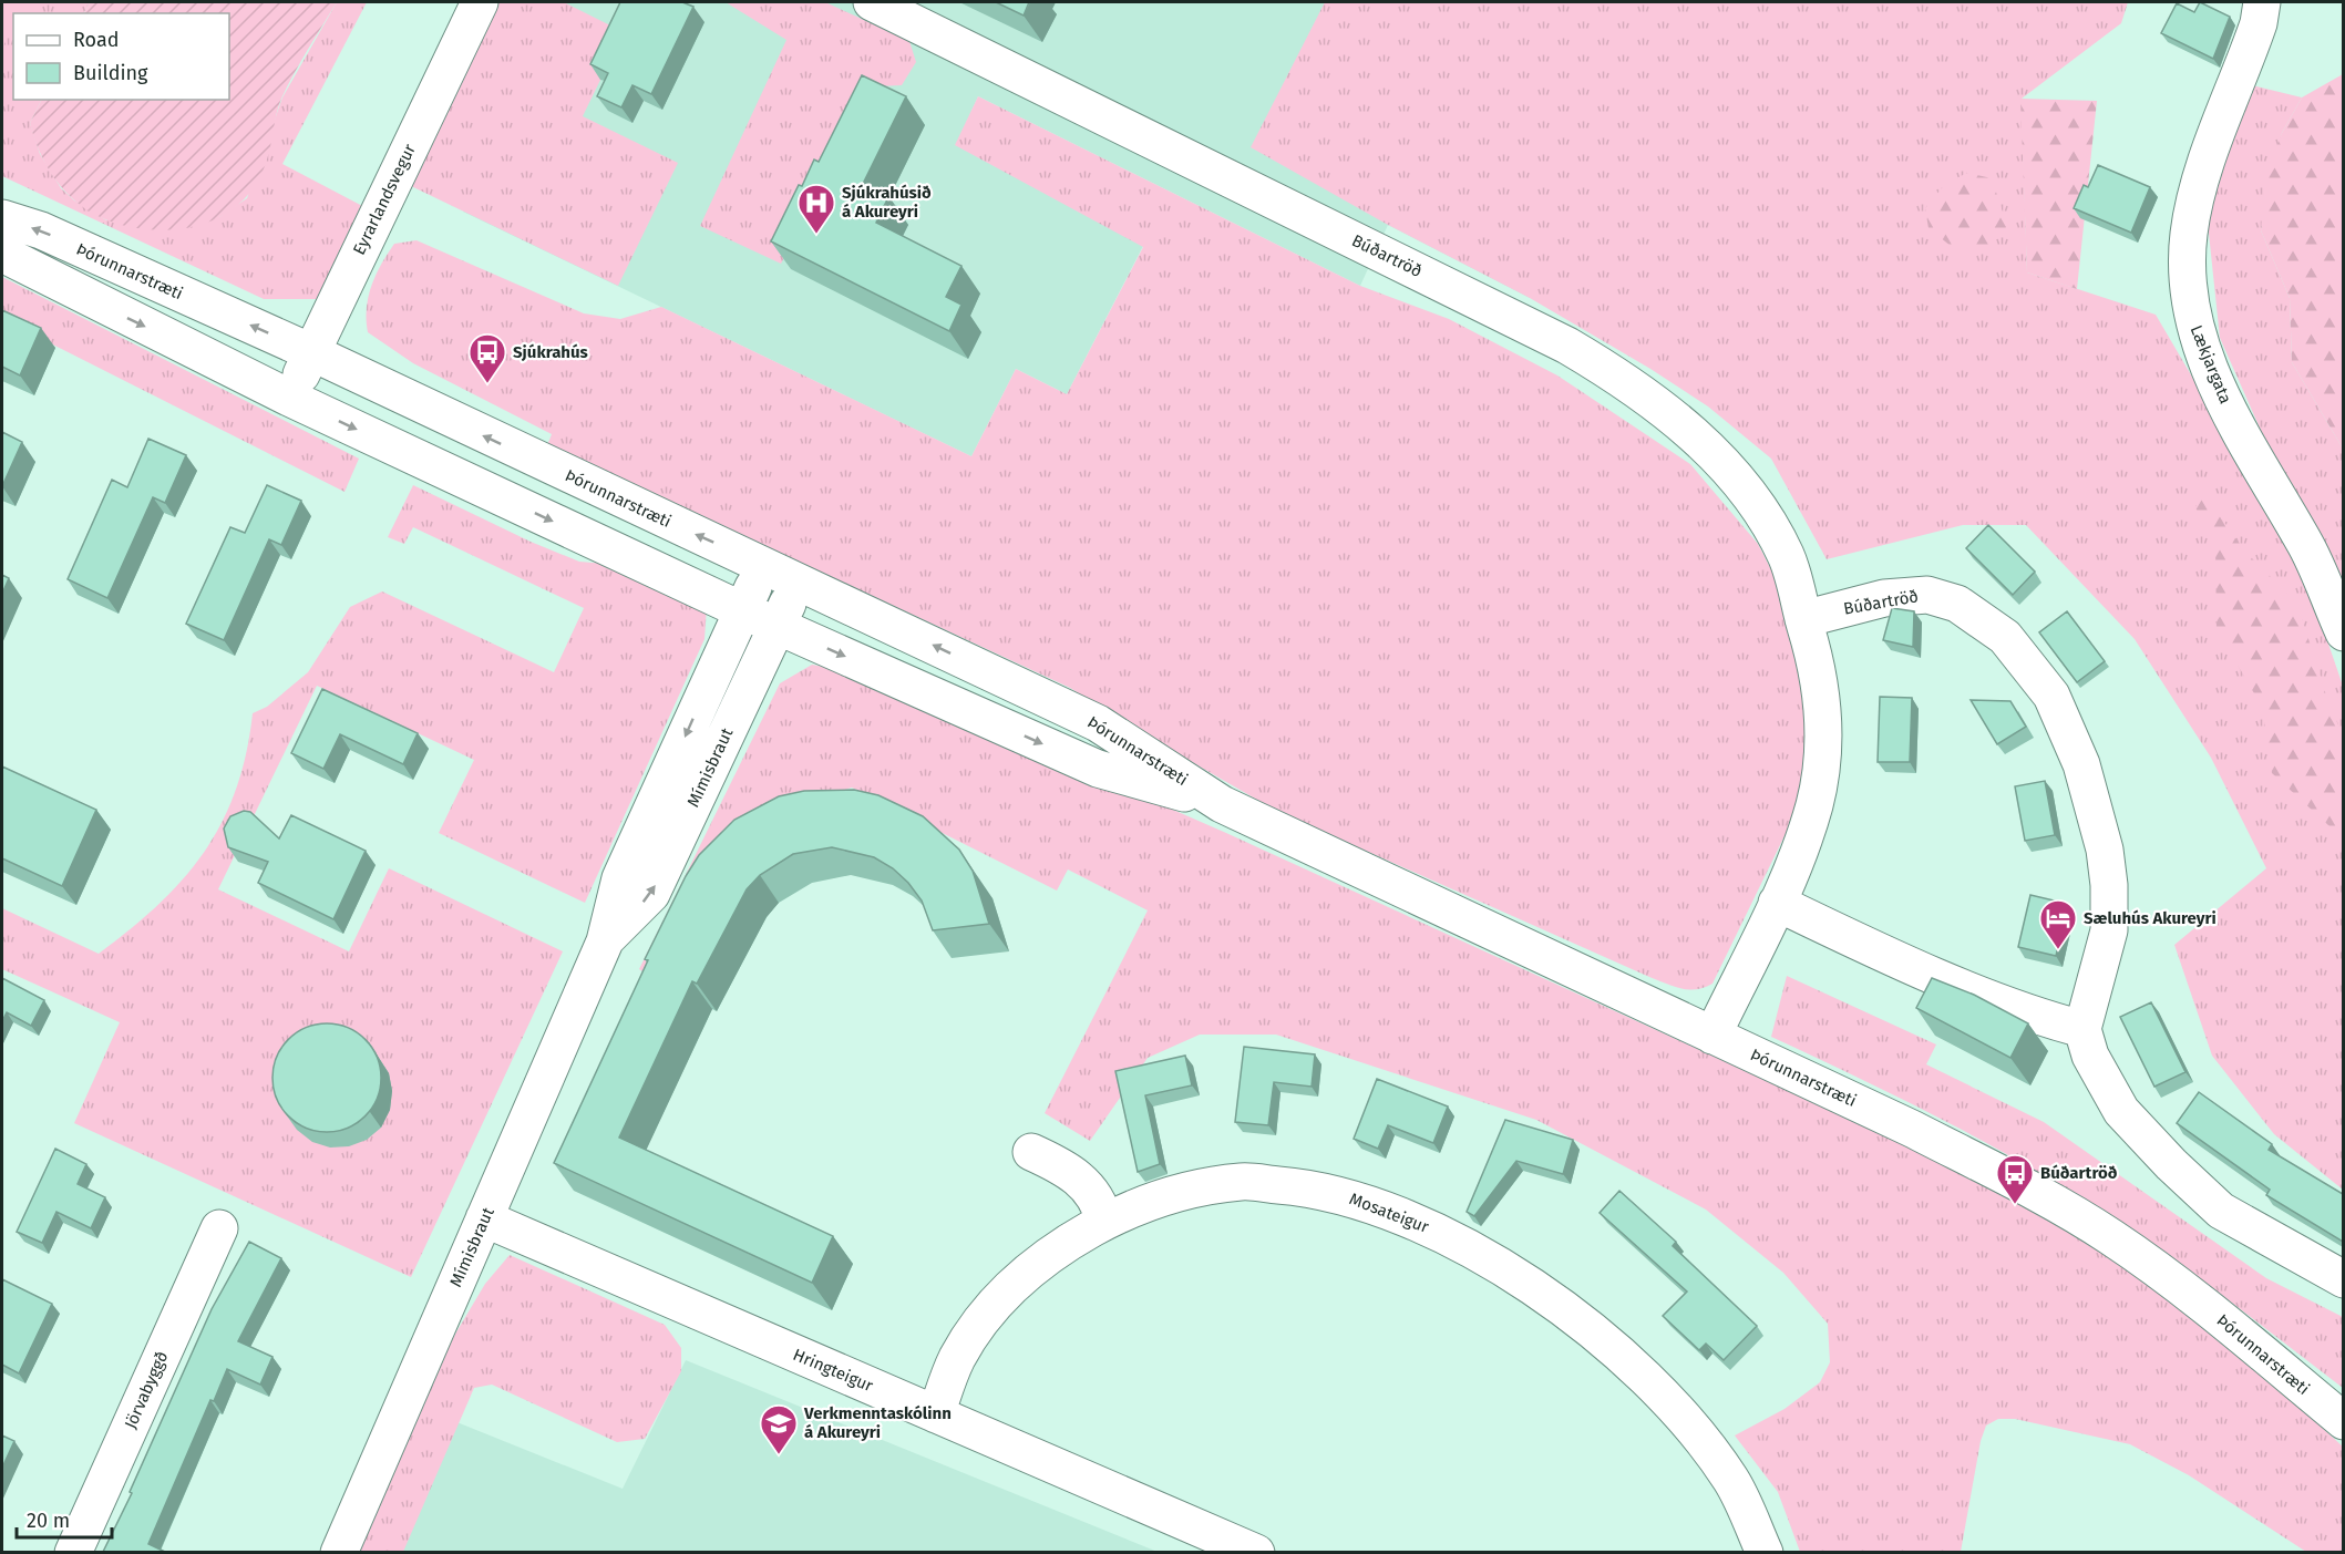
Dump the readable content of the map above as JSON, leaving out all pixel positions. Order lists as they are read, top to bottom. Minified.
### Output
{"streets":{"street":["Eyrarlandsvegur","Búðartröð","Þórunnarstræti","Lækjargata","Mímisbraut","Mosateigur","Hringteigur","Jörvabyggð"]},"crossings":[["Eyrarlandsvegur","Þórunnarstræti"],["Búðartröð","Þórunnarstræti"],["Þórunnarstræti","Mímisbraut"],["Mímisbraut","Hringteigur"],["Mosateigur","Hringteigur"]],"places":{"hospital":["Sjúkrahúsið á Akureyri"],"bus stop":["Sjúkrahús","Búðartröð"],"hotel":["Sæluhús Akureyri"],"school or university":["Verkmenntaskólinn á Akureyri"]},"legend":["Road","Building"],"scale_bar":"20 m"}
